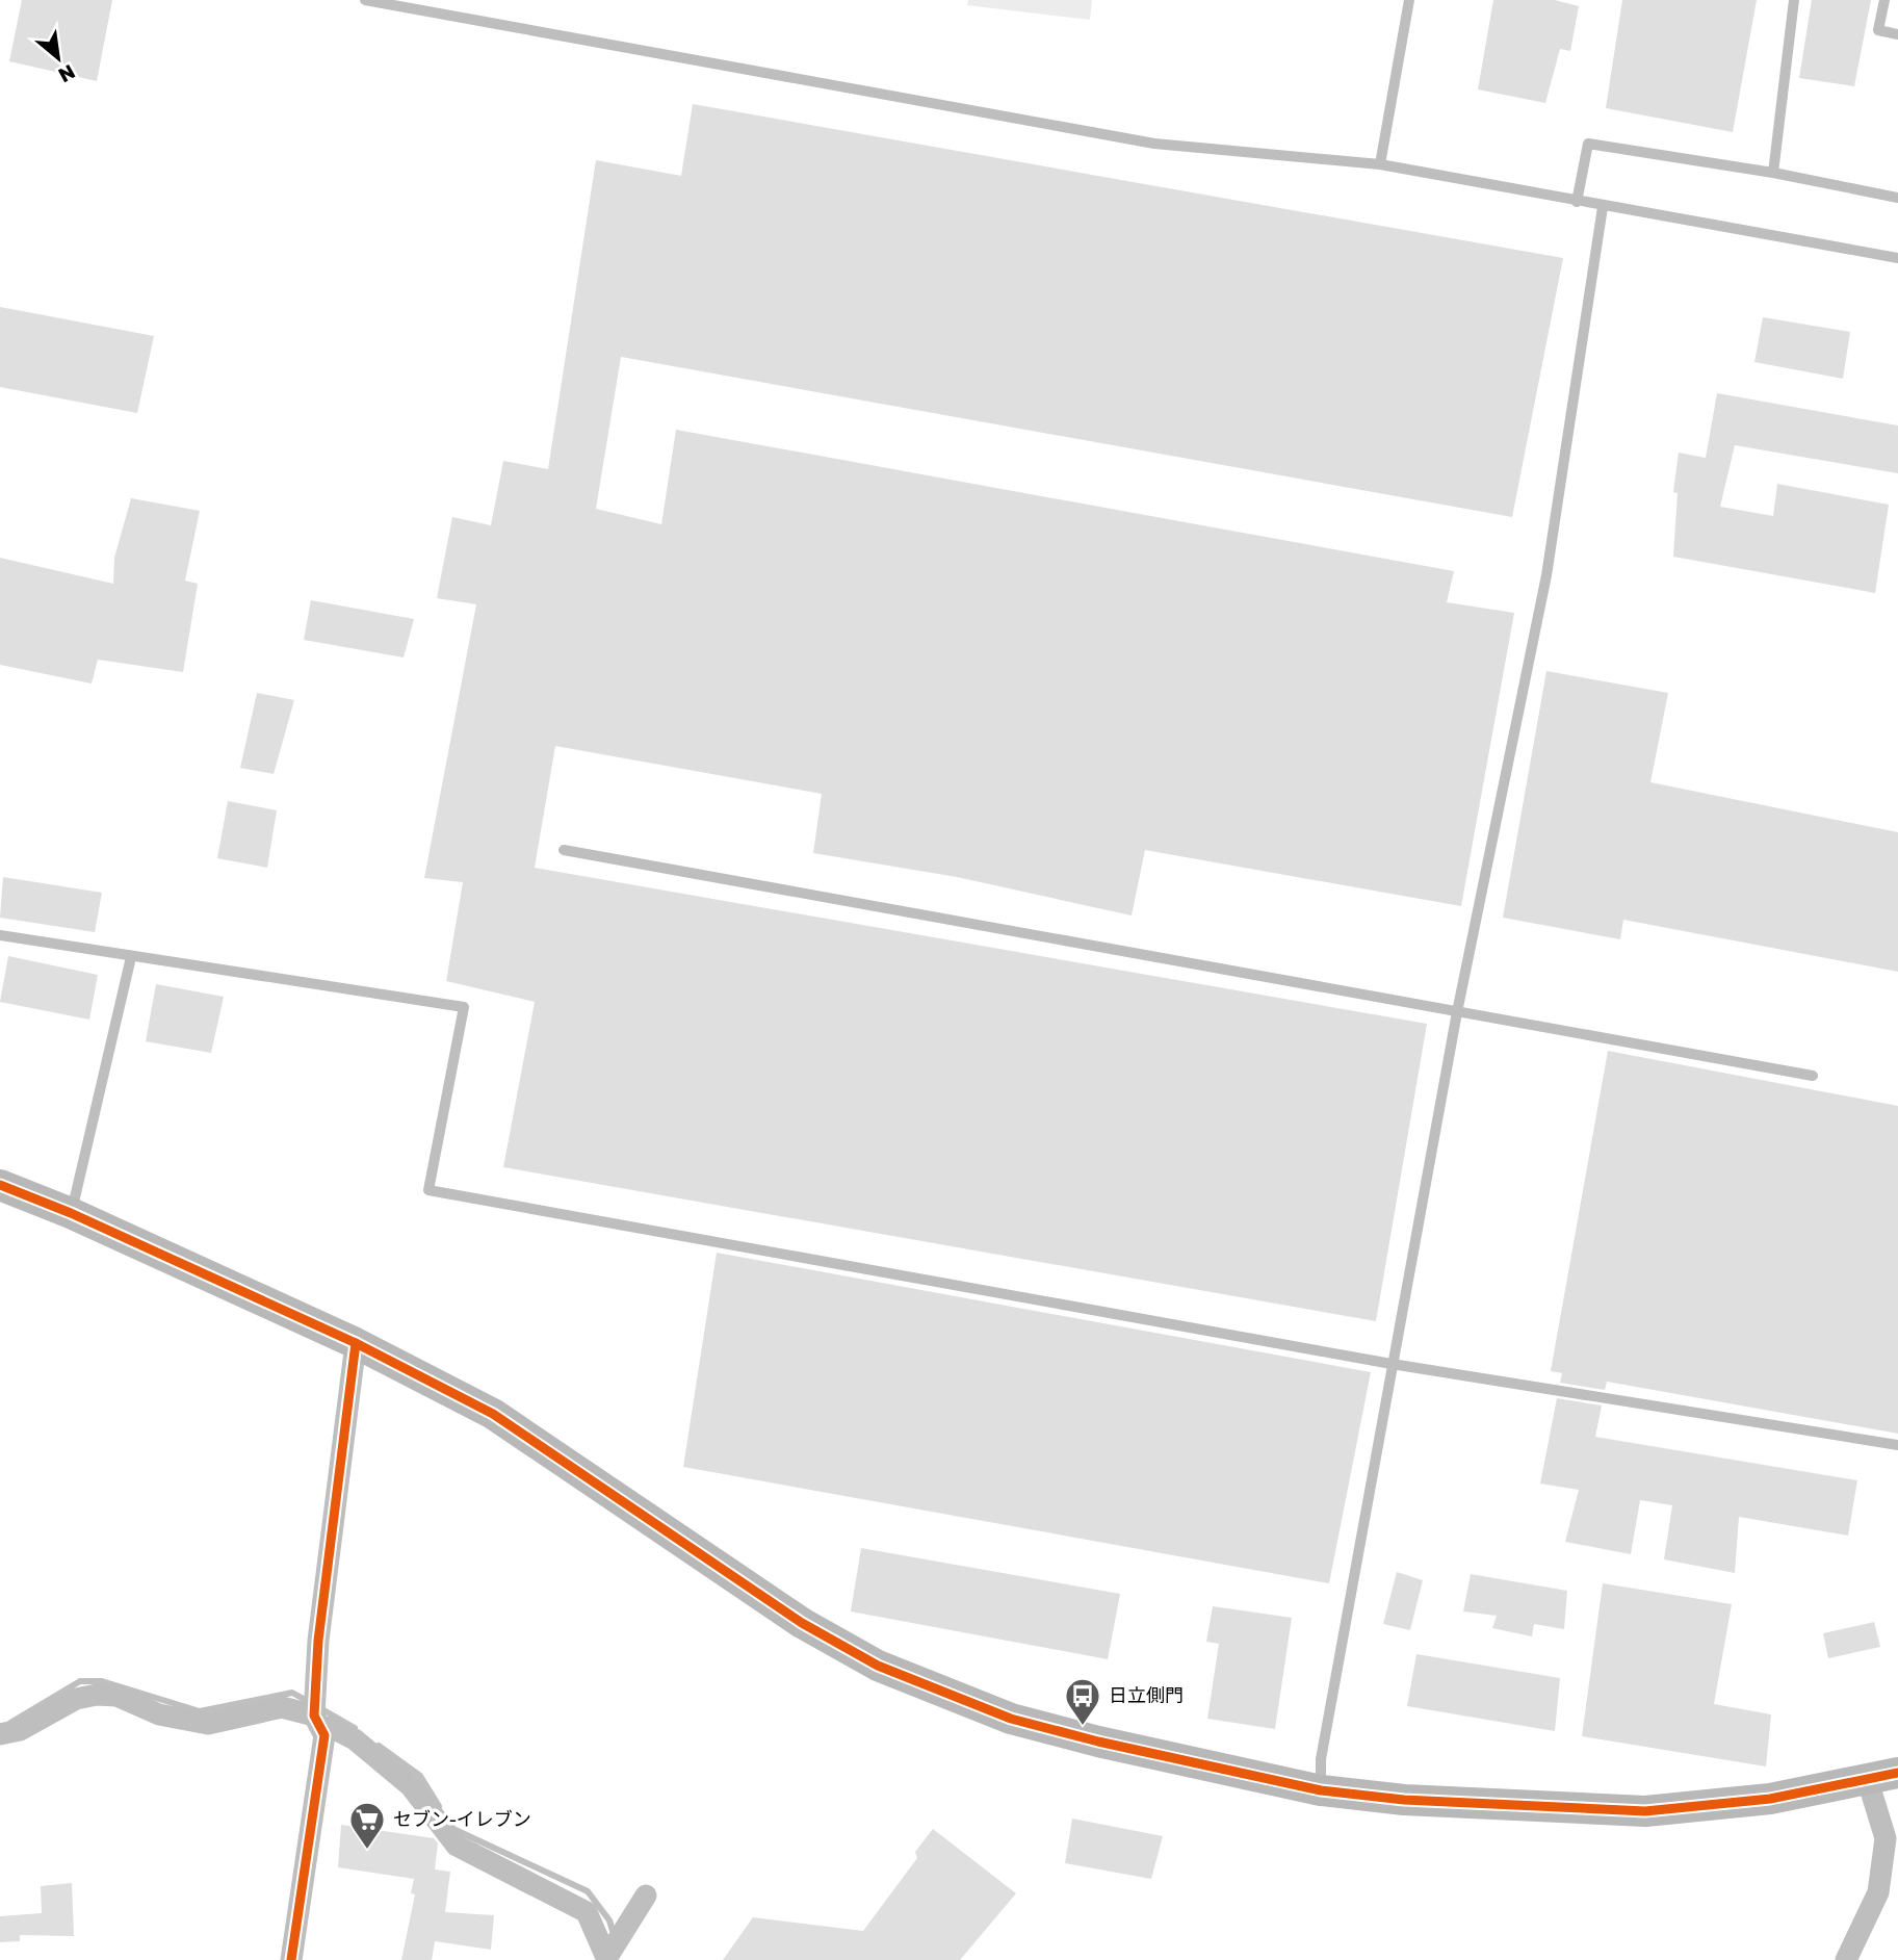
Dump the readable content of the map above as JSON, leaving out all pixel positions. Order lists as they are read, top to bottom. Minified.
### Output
{"places":{"bus stop":["日立側門"],"supermarket":["セブン-イレブン"]},"north":"bottom right"}
